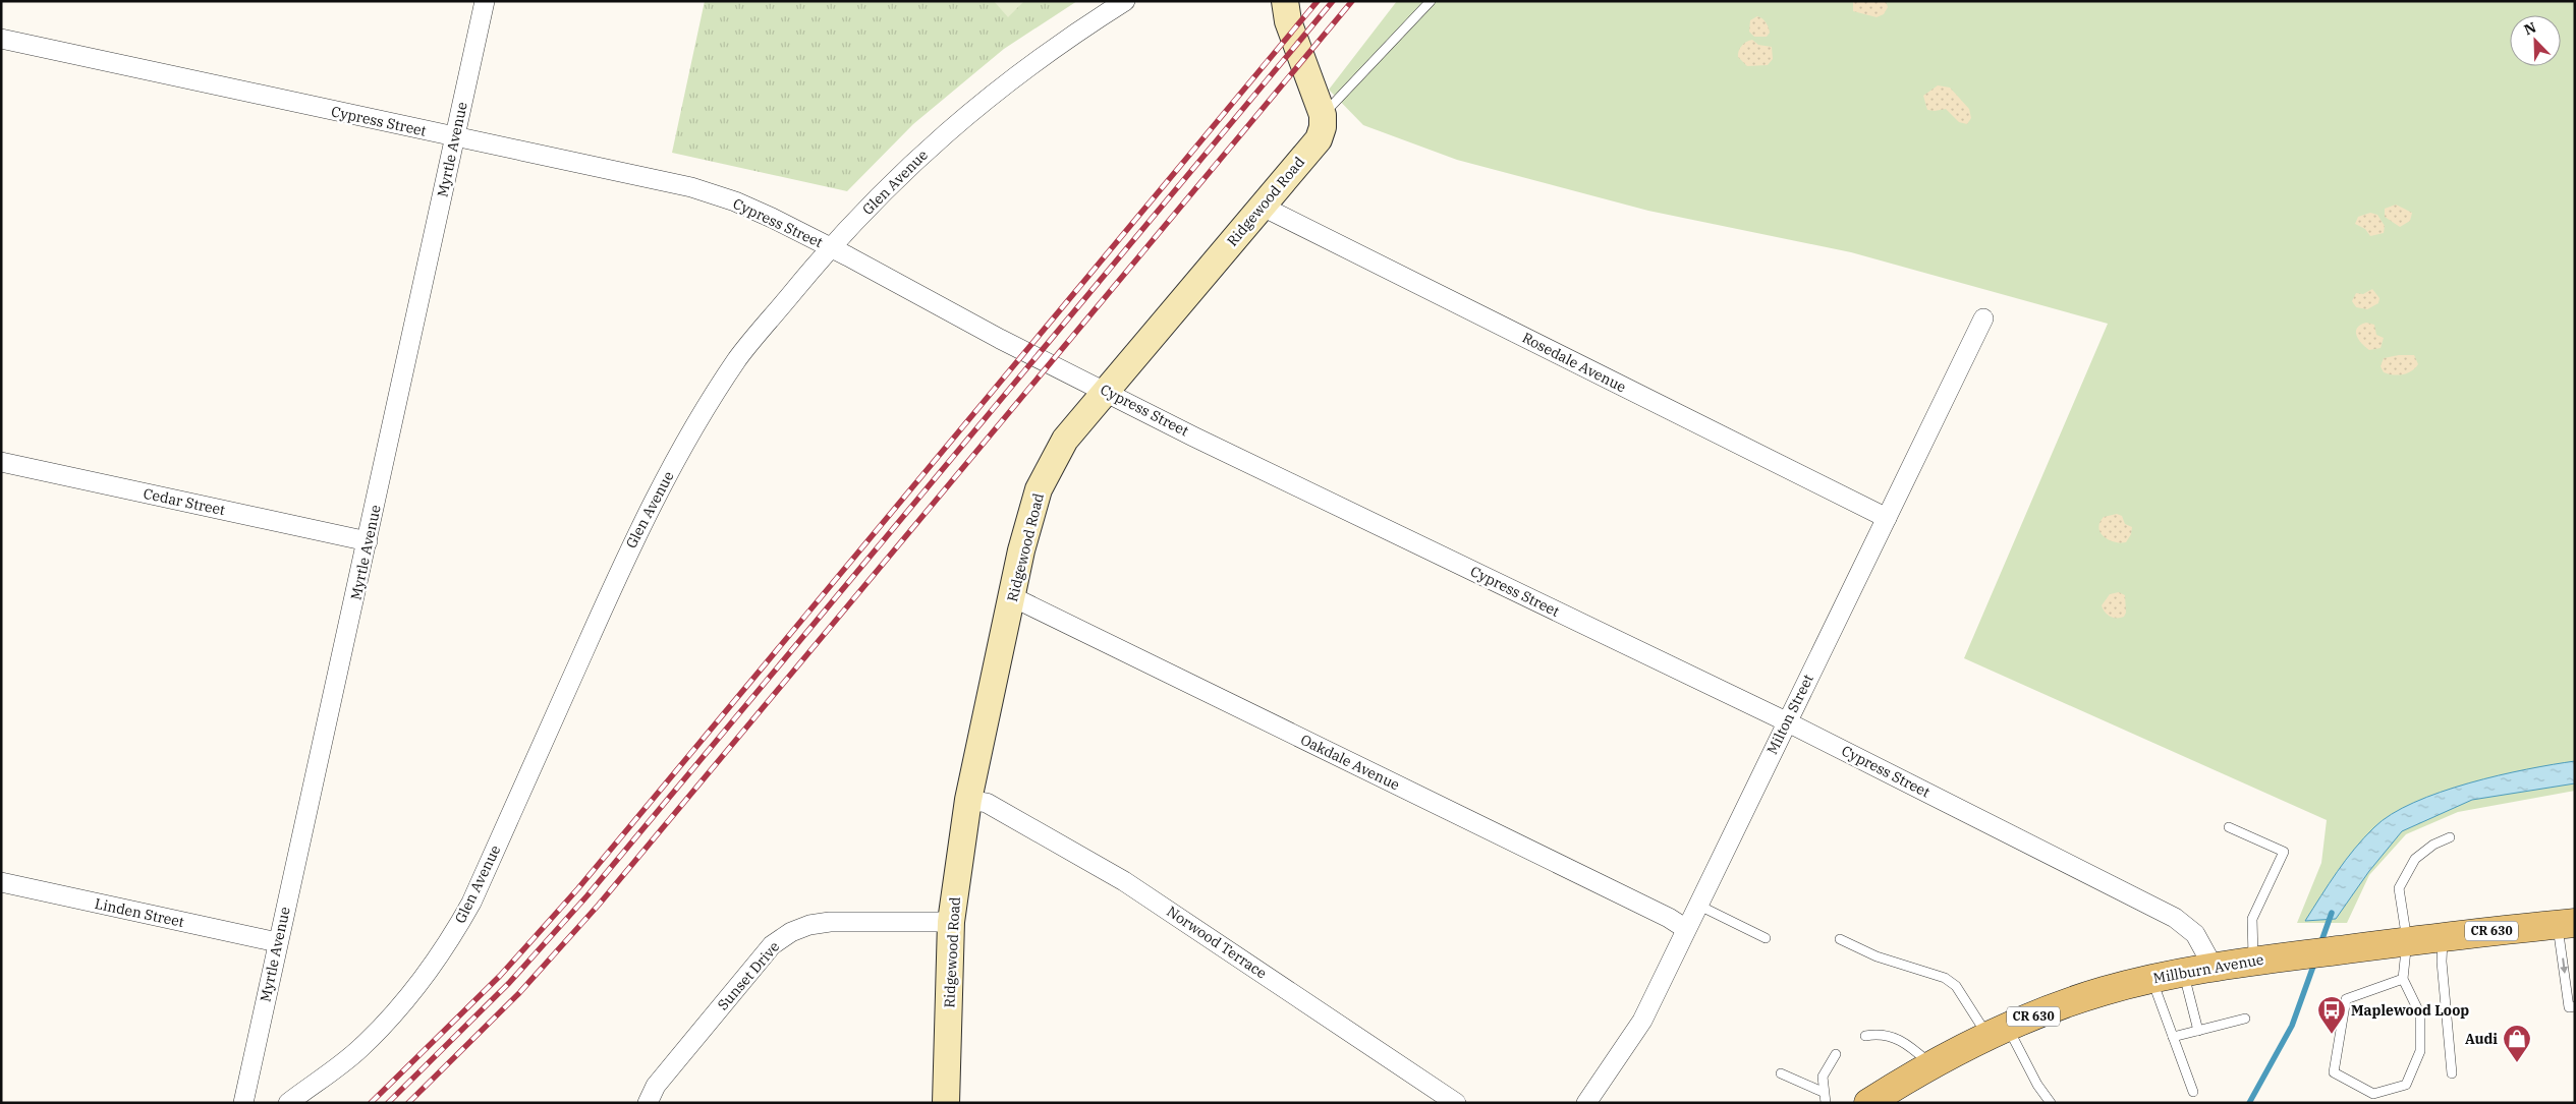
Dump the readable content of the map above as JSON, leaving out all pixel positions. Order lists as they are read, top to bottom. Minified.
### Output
{"streets":{"main road":["CR 630","Millburn Avenue"],"street":["Cypress Street","Myrtle Avenue","Glen Avenue","Ridgewood Road","Rosedale Avenue","Cedar Street","Milton Street","Oakdale Avenue","Linden Street","Norwood Terrace","Sunset Drive"]},"crossings":[["Cypress Street","Myrtle Avenue"],["Cypress Street","Glen Avenue"],["Cypress Street","Ridgewood Road"],["Cypress Street","Milton Street"],["Cypress Street","Millburn Avenue"],["Myrtle Avenue","Cedar Street"],["Myrtle Avenue","Linden Street"],["Ridgewood Road","Rosedale Avenue"],["Ridgewood Road","Oakdale Avenue"],["Ridgewood Road","Norwood Terrace"],["Ridgewood Road","Sunset Drive"],["Rosedale Avenue","Milton Street"],["Milton Street","Oakdale Avenue"]],"places":{"bus stop":["Maplewood Loop"],"shop":["Audi"]},"north":"top left"}
